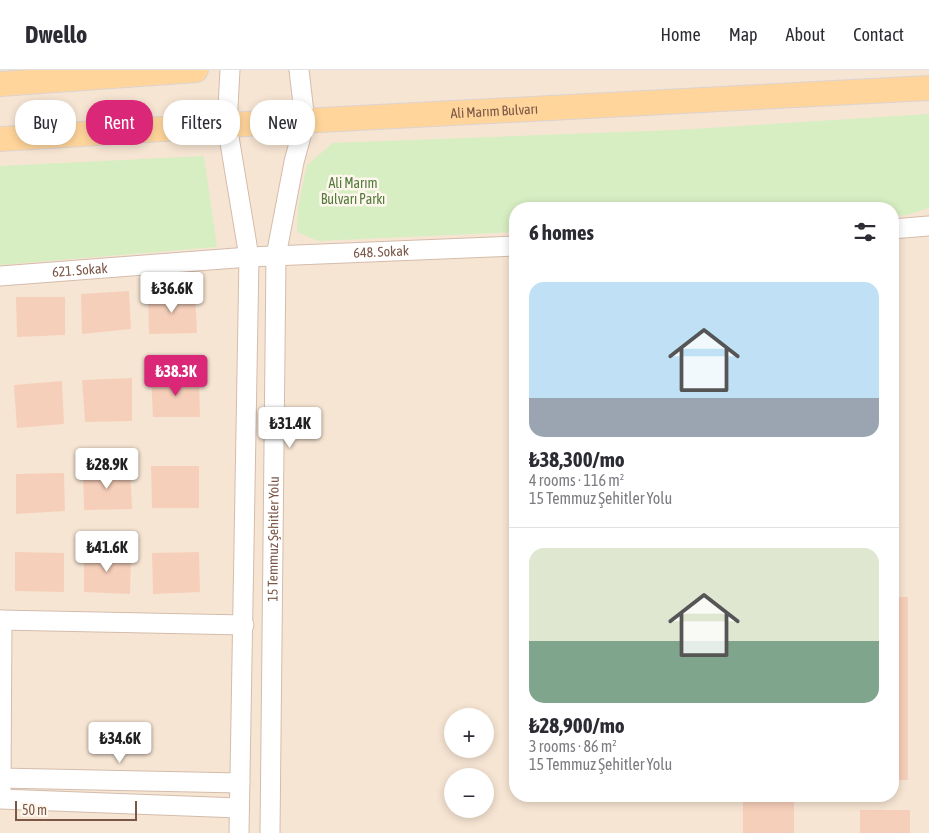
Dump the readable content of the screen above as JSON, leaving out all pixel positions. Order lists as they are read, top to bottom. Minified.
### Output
{"streets":{"main road":["Ali Marım Bulvarı"],"street":["648. Sokak","621. Sokak","15 Temmuz Şehitler Yolu"]},"crossings":[["648. Sokak","621. Sokak"],["648. Sokak","15 Temmuz Şehitler Yolu"],["621. Sokak","15 Temmuz Şehitler Yolu"]],"parks":["Ali Marım Bulvarı Parkı"],"scale_bar":"50 m","page":{"header":"Dwello","nav":["Home","Map","About","Contact"],"chip":["Buy","Rent","Filters","New"],"heading":"6 homes","list":[{"name":"₺38,300/mo","note":"4 rooms · 116 m² · 15 Temmuz Şehitler Yolu"},{"name":"₺28,900/mo","note":"3 rooms · 86 m² · 15 Temmuz Şehitler Yolu"}],"price":["₺36.6K","₺38.3K","₺31.4K","₺28.9K","₺41.6K","₺34.6K"],"map_buttons":["+","−"],"scale":"50 m"}}
